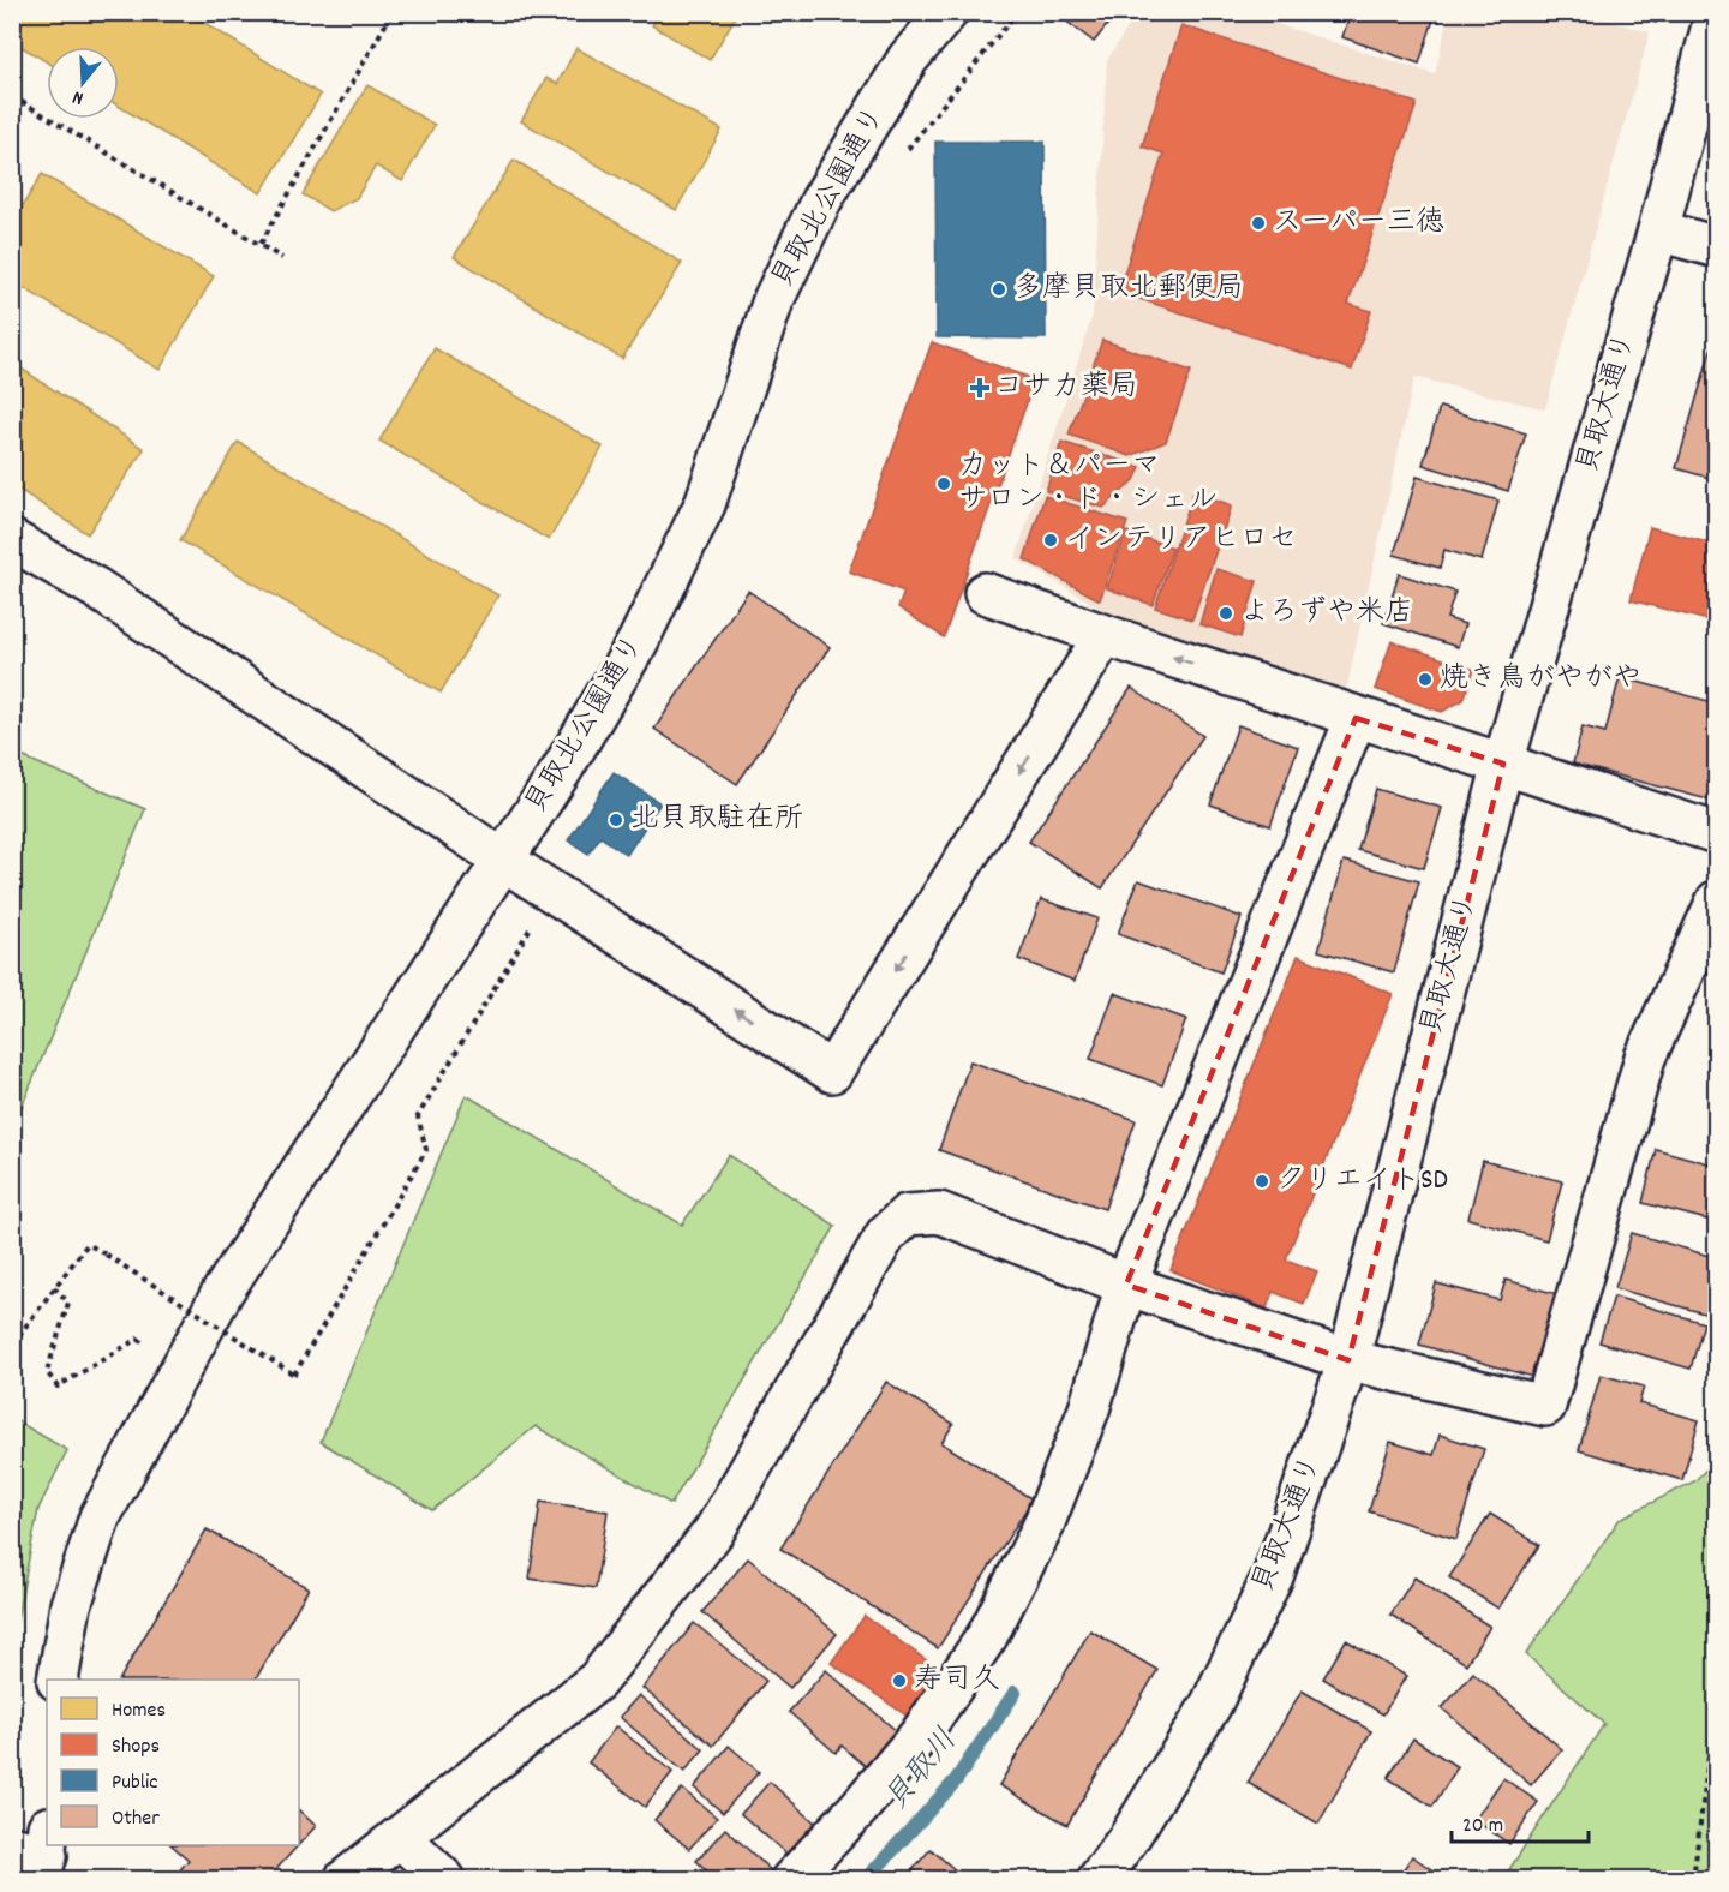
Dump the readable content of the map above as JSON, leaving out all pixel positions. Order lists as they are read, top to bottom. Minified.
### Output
{"streets":{"street":["貝取北公園通り","貝取大通り"]},"water":["貝取川"],"places":{"other":["スーパー三徳","多摩貝取北郵便局","カット＆パーマ サロン・ド・シェル","インテリアヒロセ","よろずや米店","焼き鳥がやがや","北貝取駐在所","クリエイトSD","寿司久"],"health":["コサカ薬局"]},"legend":["Homes","Shops","Public","Other"],"scale_bar":"20 m","north":"bottom"}
